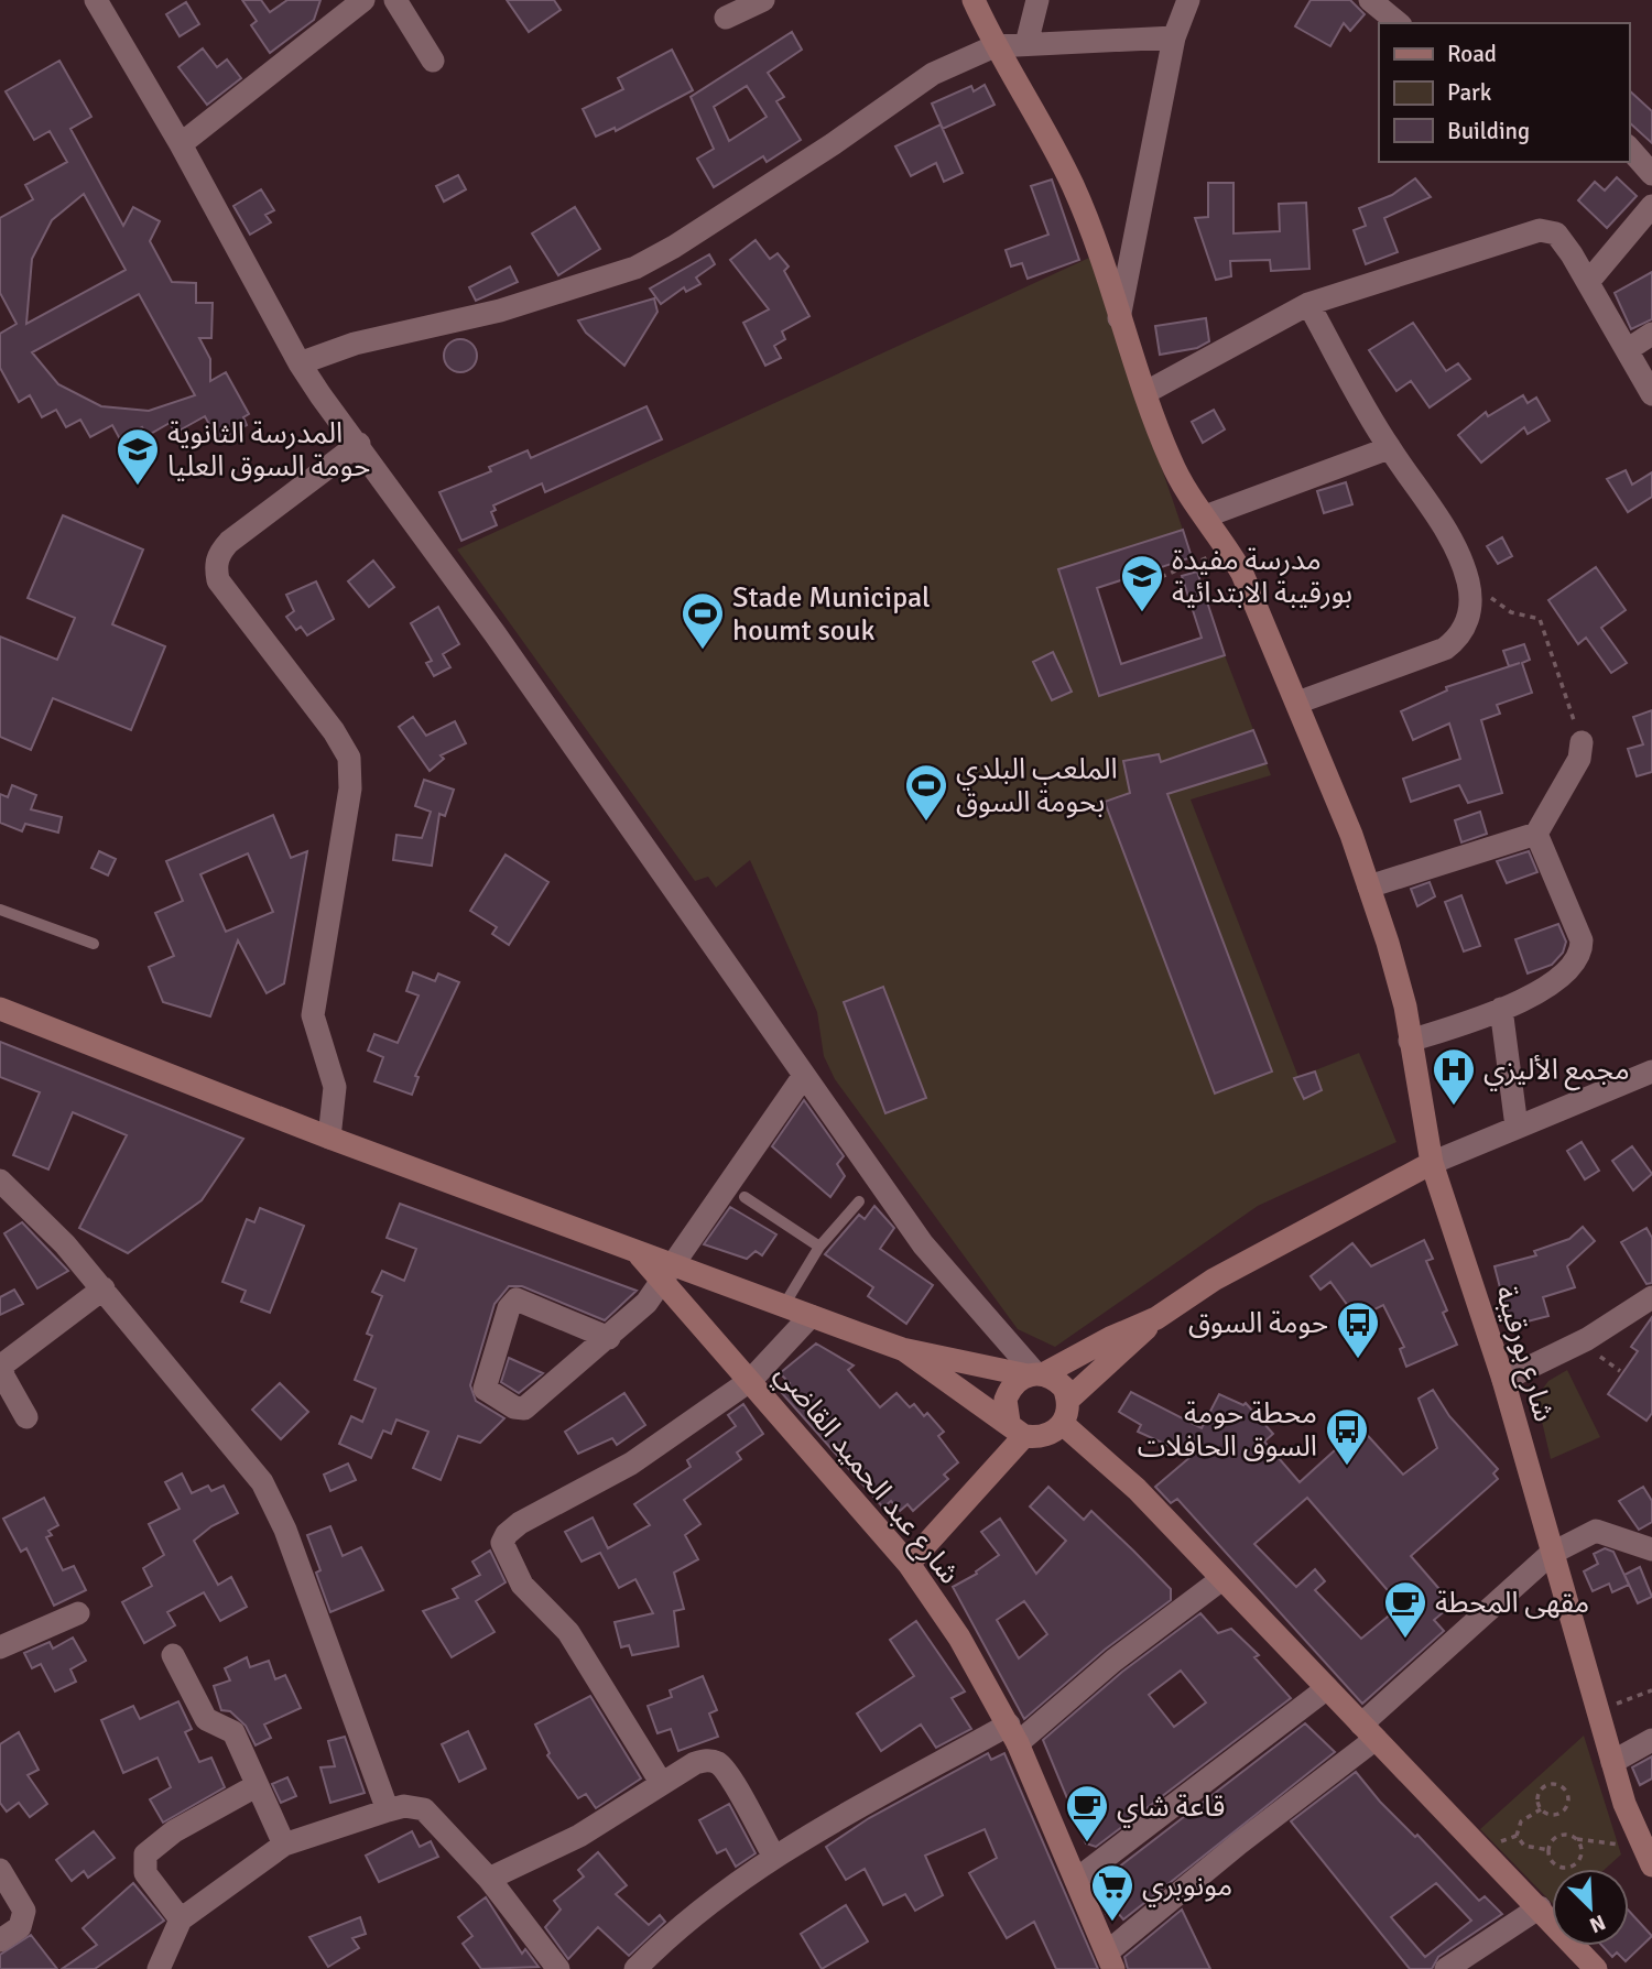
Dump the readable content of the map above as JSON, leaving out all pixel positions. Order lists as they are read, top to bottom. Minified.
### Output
{"streets":{"main road":["شارع بورقيبة","شارع عبد الحميد القاضي"]},"places":{"school or university":["المدرسة الثانوية حومة السوق العليا","مدرسة مفيدة بورقيبة الابتدائية"],"sports":["Stade Municipal houmt souk","الملعب البلدي بحومة السوق"],"hospital":["مجمع الأليزي"],"bus stop":["حومة السوق","محطة حومة السوق الحافلات"],"cafe":["مقهى المحطة","قاعة شاي"],"supermarket":["مونوبري"]},"legend":["Road","Park","Building"],"north":"bottom right"}
